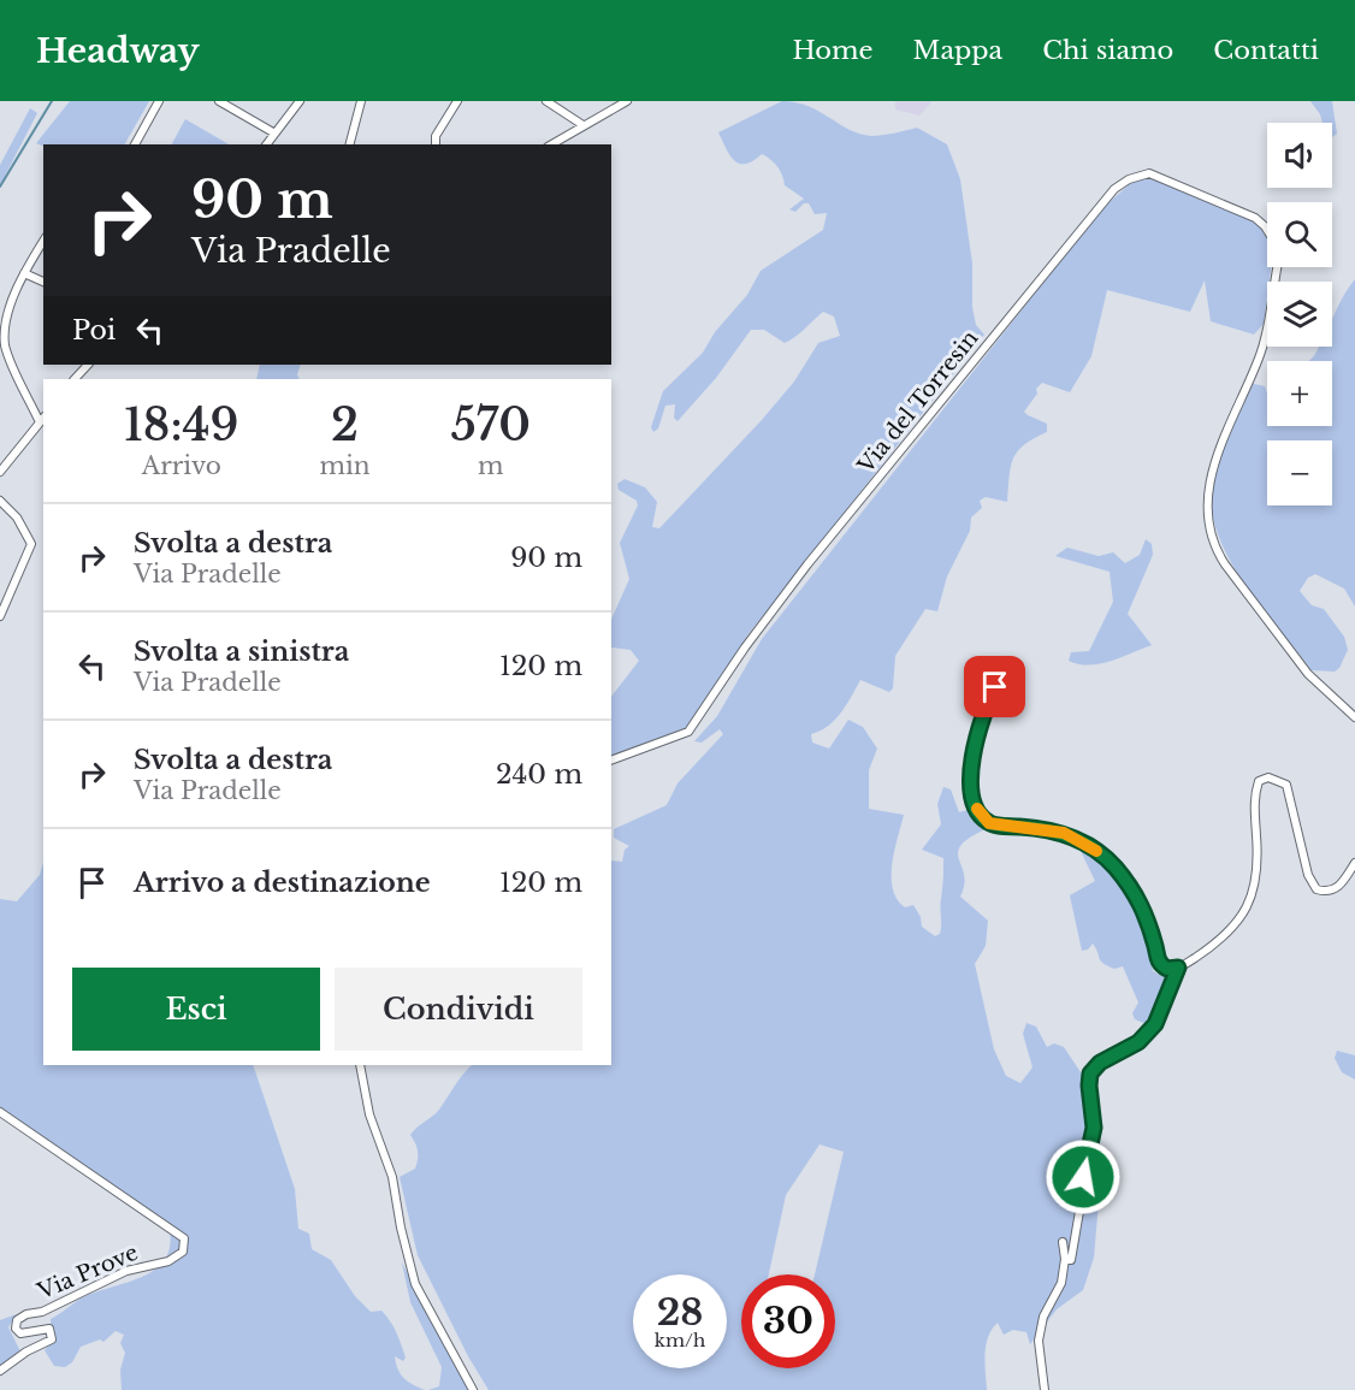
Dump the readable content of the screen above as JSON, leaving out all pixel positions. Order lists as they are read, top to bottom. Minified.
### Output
{"streets":{"street":["Via del Torresin","Via Prove"]},"page":{"header":"Headway","nav":["Home","Mappa","Chi siamo","Contatti"],"map_buttons":["+","−"],"turn":["90 m","Via Pradelle"],"then":"Poi","eta":["18:49","Arrivo","2","min","570","m"],"list":[{"name":"Svolta a destra","note":"Via Pradelle","value":"90 m"},{"name":"Svolta a sinistra","note":"Via Pradelle","value":"120 m"},{"name":"Svolta a destra","note":"Via Pradelle","value":"240 m"},{"name":"Arrivo a destinazione","value":"120 m"}],"buttons":["Esci","Condividi"],"speed":"28 km/h","limit":"30"}}
